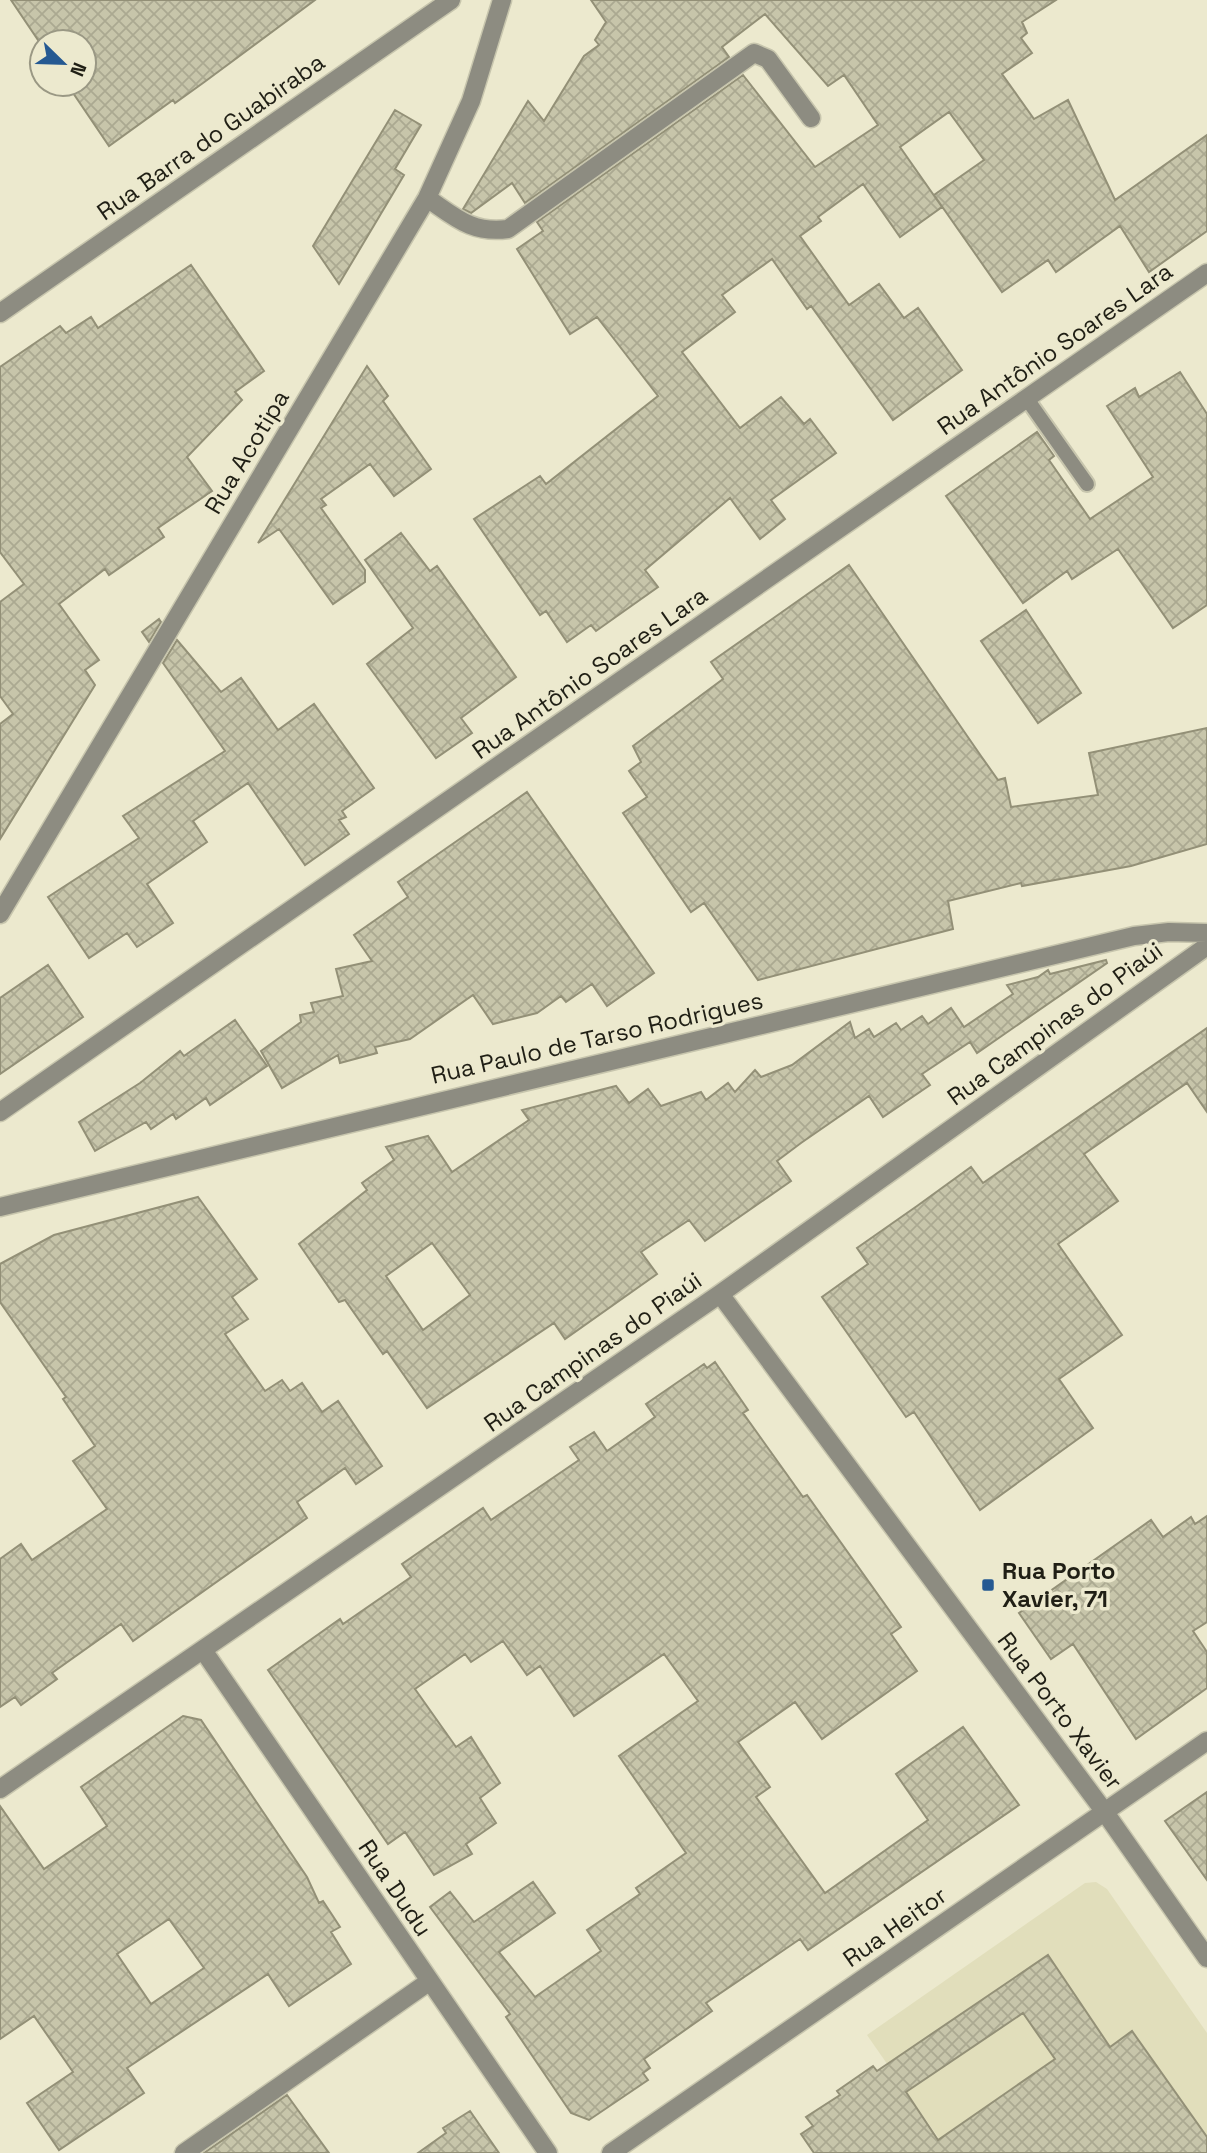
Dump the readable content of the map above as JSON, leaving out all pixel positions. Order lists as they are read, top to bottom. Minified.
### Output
{"streets":{"street":["Rua Barra do Guabiraba","Rua Antônio Soares Lara","Rua Acotipa","Rua Campinas do Piaúi","Rua Paulo de Tarso Rodrigues","Rua Porto Xavier","Rua Dudu","Rua Heitor"]},"crossings":[["Rua Campinas do Piaúi","Rua Porto Xavier"],["Rua Campinas do Piaúi","Rua Dudu"],["Rua Porto Xavier","Rua Heitor"]],"places":{"transit":["Rua Porto Xavier, 71"]},"north":"bottom right"}
